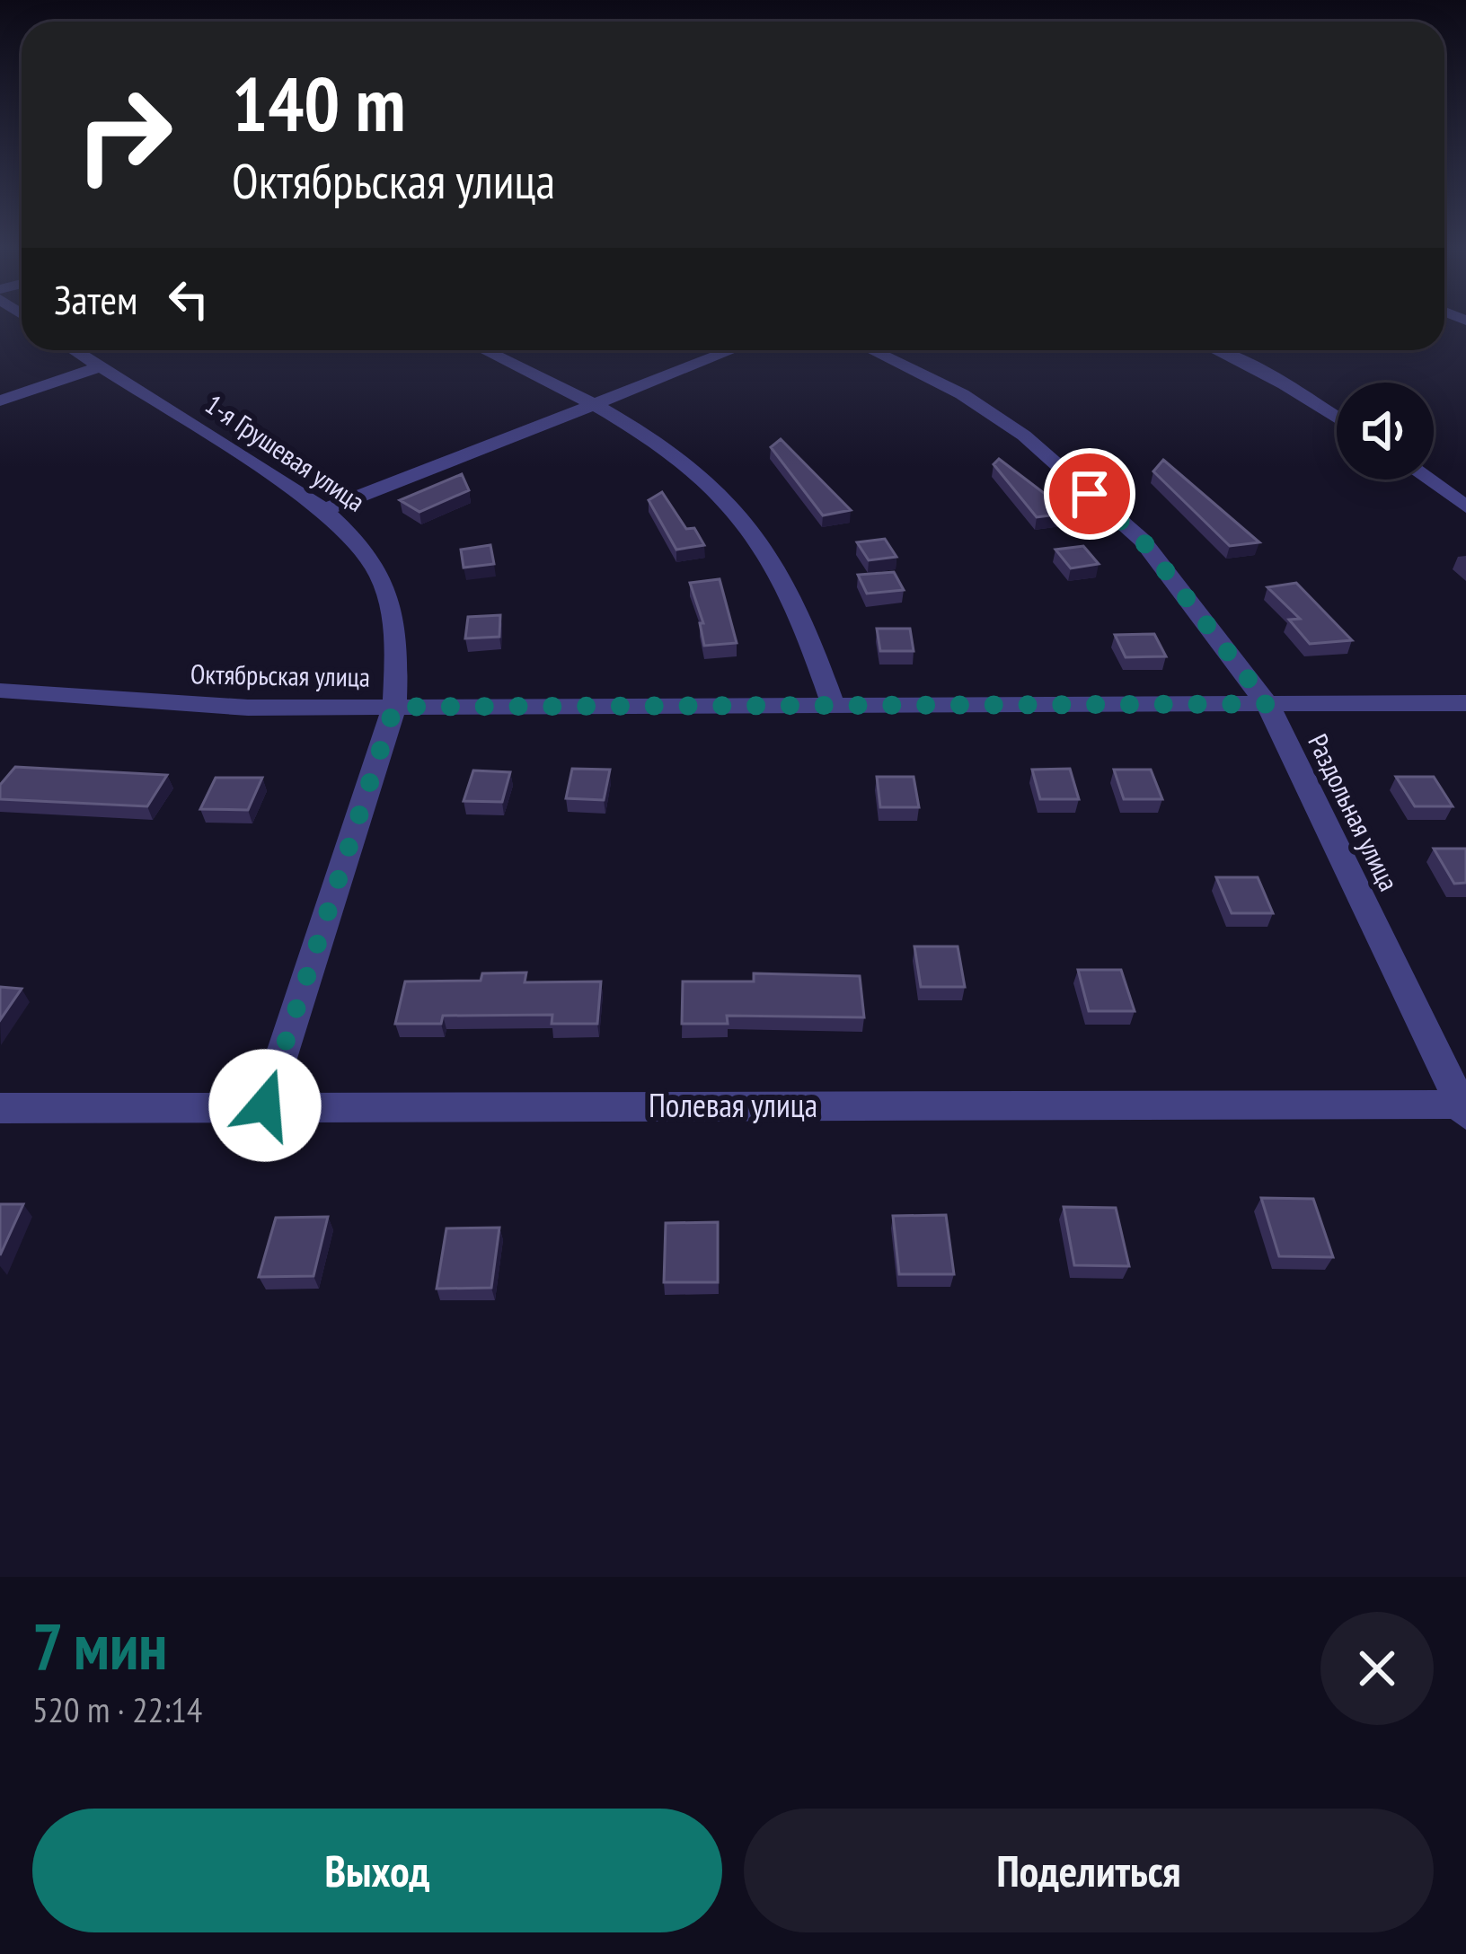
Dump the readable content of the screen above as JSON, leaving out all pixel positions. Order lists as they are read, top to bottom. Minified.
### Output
{"streets":{"street":["1-я Грушевая улица","Октябрьская улица","Раздольная улица","Полевая улица"]},"crossings":[["1-я Грушевая улица","Октябрьская улица"],["1-я Грушевая улица","Полевая улица"],["Октябрьская улица","Раздольная улица"],["Раздольная улица","Полевая улица"]],"page":{"turn":["140 m","Октябрьская улица"],"then":"Затем","heading":["7 мин","520 m · 22:14"],"buttons":["Выход","Поделиться"]}}
